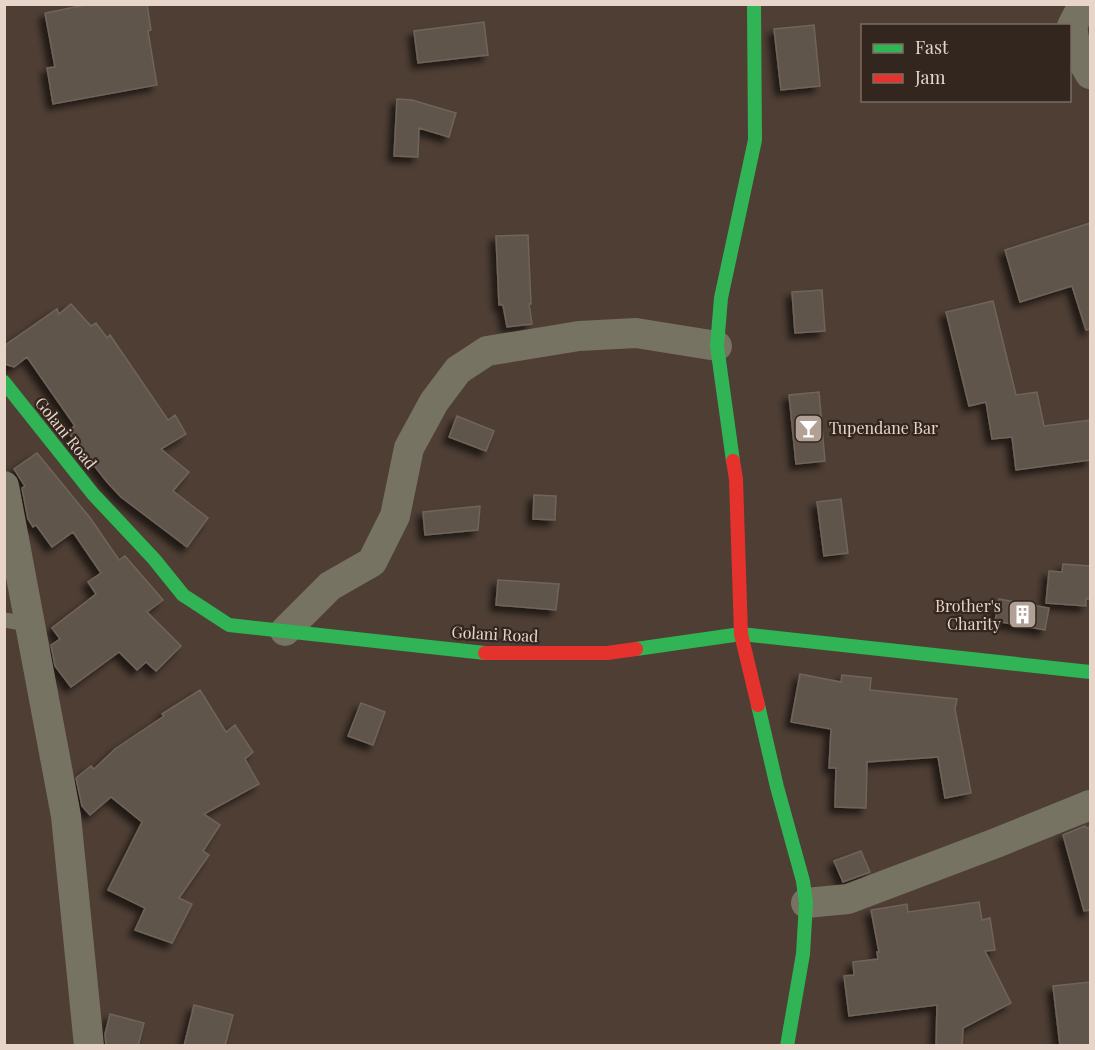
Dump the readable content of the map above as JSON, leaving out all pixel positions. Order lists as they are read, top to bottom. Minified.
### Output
{"streets":{"street":["Golani Road"]},"places":{"bar":["Tupendane Bar"],"building":["Brother's Charity"]},"legend":["Fast","Jam"]}
